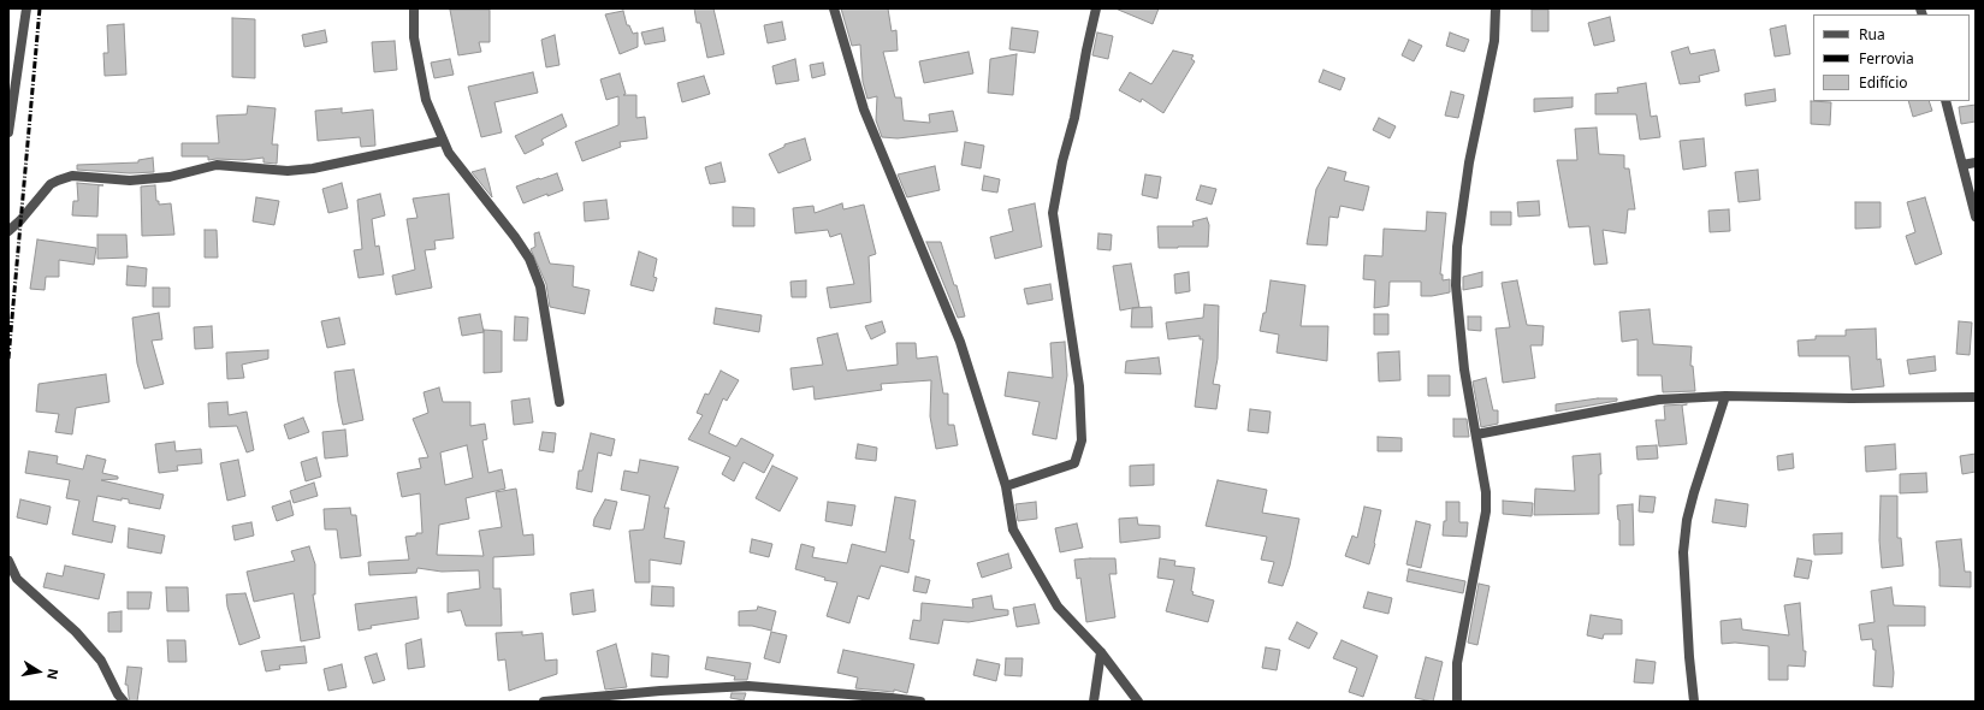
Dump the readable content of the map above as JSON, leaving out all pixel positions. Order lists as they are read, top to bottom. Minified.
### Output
{"legend":["Rua","Ferrovia","Edifício"],"north":"right"}
